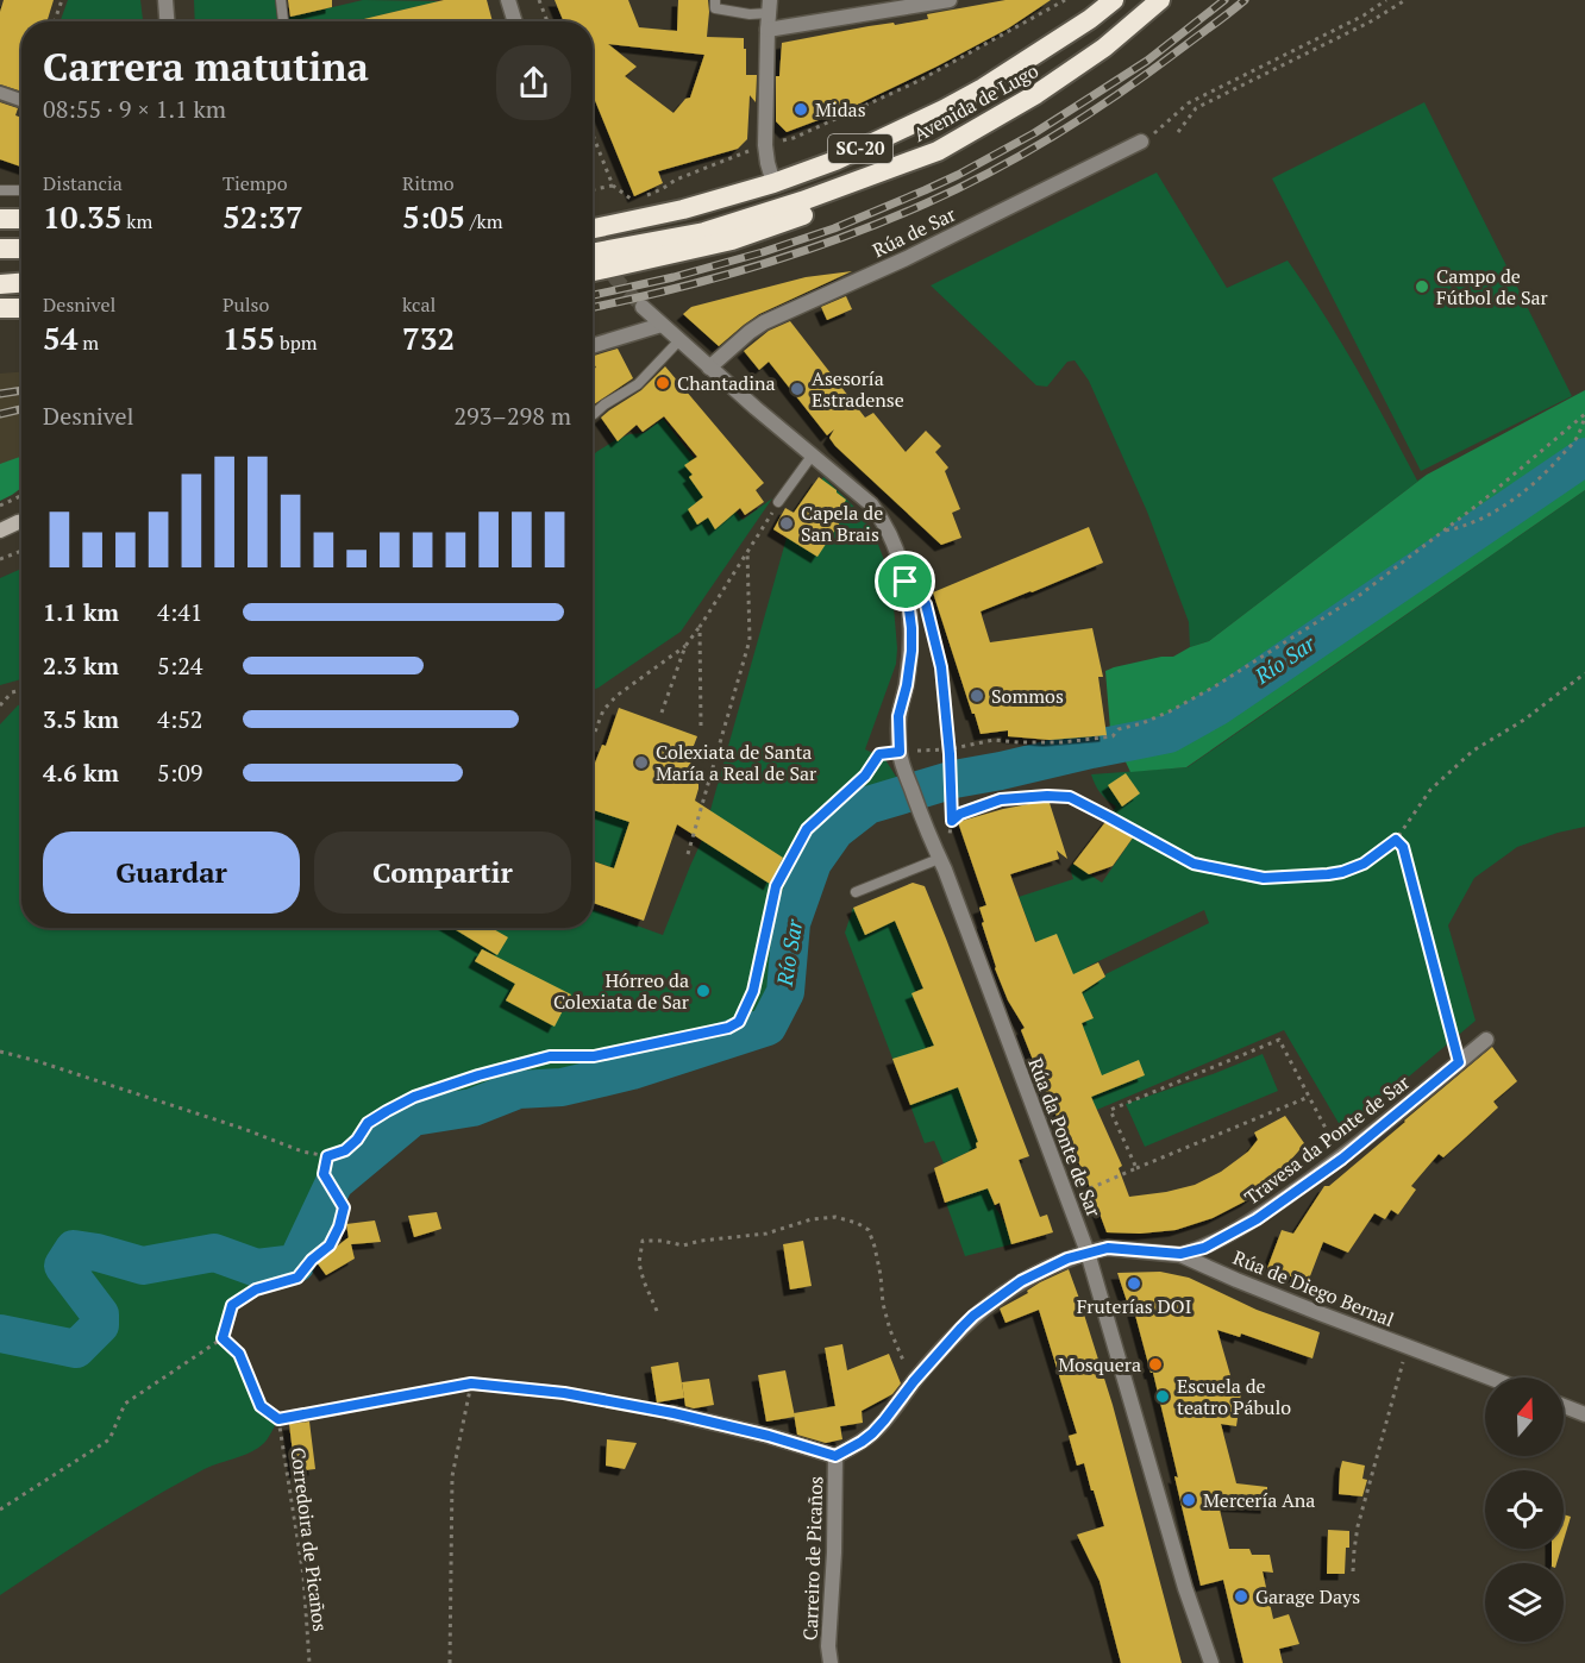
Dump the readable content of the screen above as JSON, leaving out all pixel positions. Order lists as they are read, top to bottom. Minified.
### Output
{"streets":{"highway":["Avenida de Lugo","SC-20"],"street":["Rúa de Sar","Rúa da Ponte de Sar","Travesa da Ponte de Sar","Rúa de Diego Bernal","Carreiro de Picaños"],"path":["Corredoira de Picaños"]},"crossings":[["Rúa da Ponte de Sar","Rúa de Diego Bernal"],["Rúa da Ponte de Sar","Carreiro de Picaños"],["Travesa da Ponte de Sar","Rúa de Diego Bernal"],["Rúa de Diego Bernal","Carreiro de Picaños"]],"water":["Río Sar"],"places":["Midas","Campo de Fútbol de Sar","Chantadina","Asesoría Estradense","Capela de San Brais","Sommos","Colexiata de Santa María a Real de Sar","Hórreo da Colexiata de Sar","Fruterías DOI","Mosquera","Escuela de teatro Pábulo","Mercería Ana","Garage Days"],"north":"top","page":{"heading":["Carrera matutina","08:55 · 9 × 1.1 km"],"stats":[["Distancia","10.35 km"],["Tiempo","52:37"],["Ritmo","5:05 /km"],["Desnivel","54 m"],["Pulso","155 bpm"],["kcal","732"]],"chart":["Desnivel","293–298 m"],"list":[{"name":"1.1 km","note":"4:41"},{"name":"2.3 km","note":"5:24"},{"name":"3.5 km","note":"4:52"},{"name":"4.6 km","note":"5:09"}],"buttons":["Guardar","Compartir"]}}
